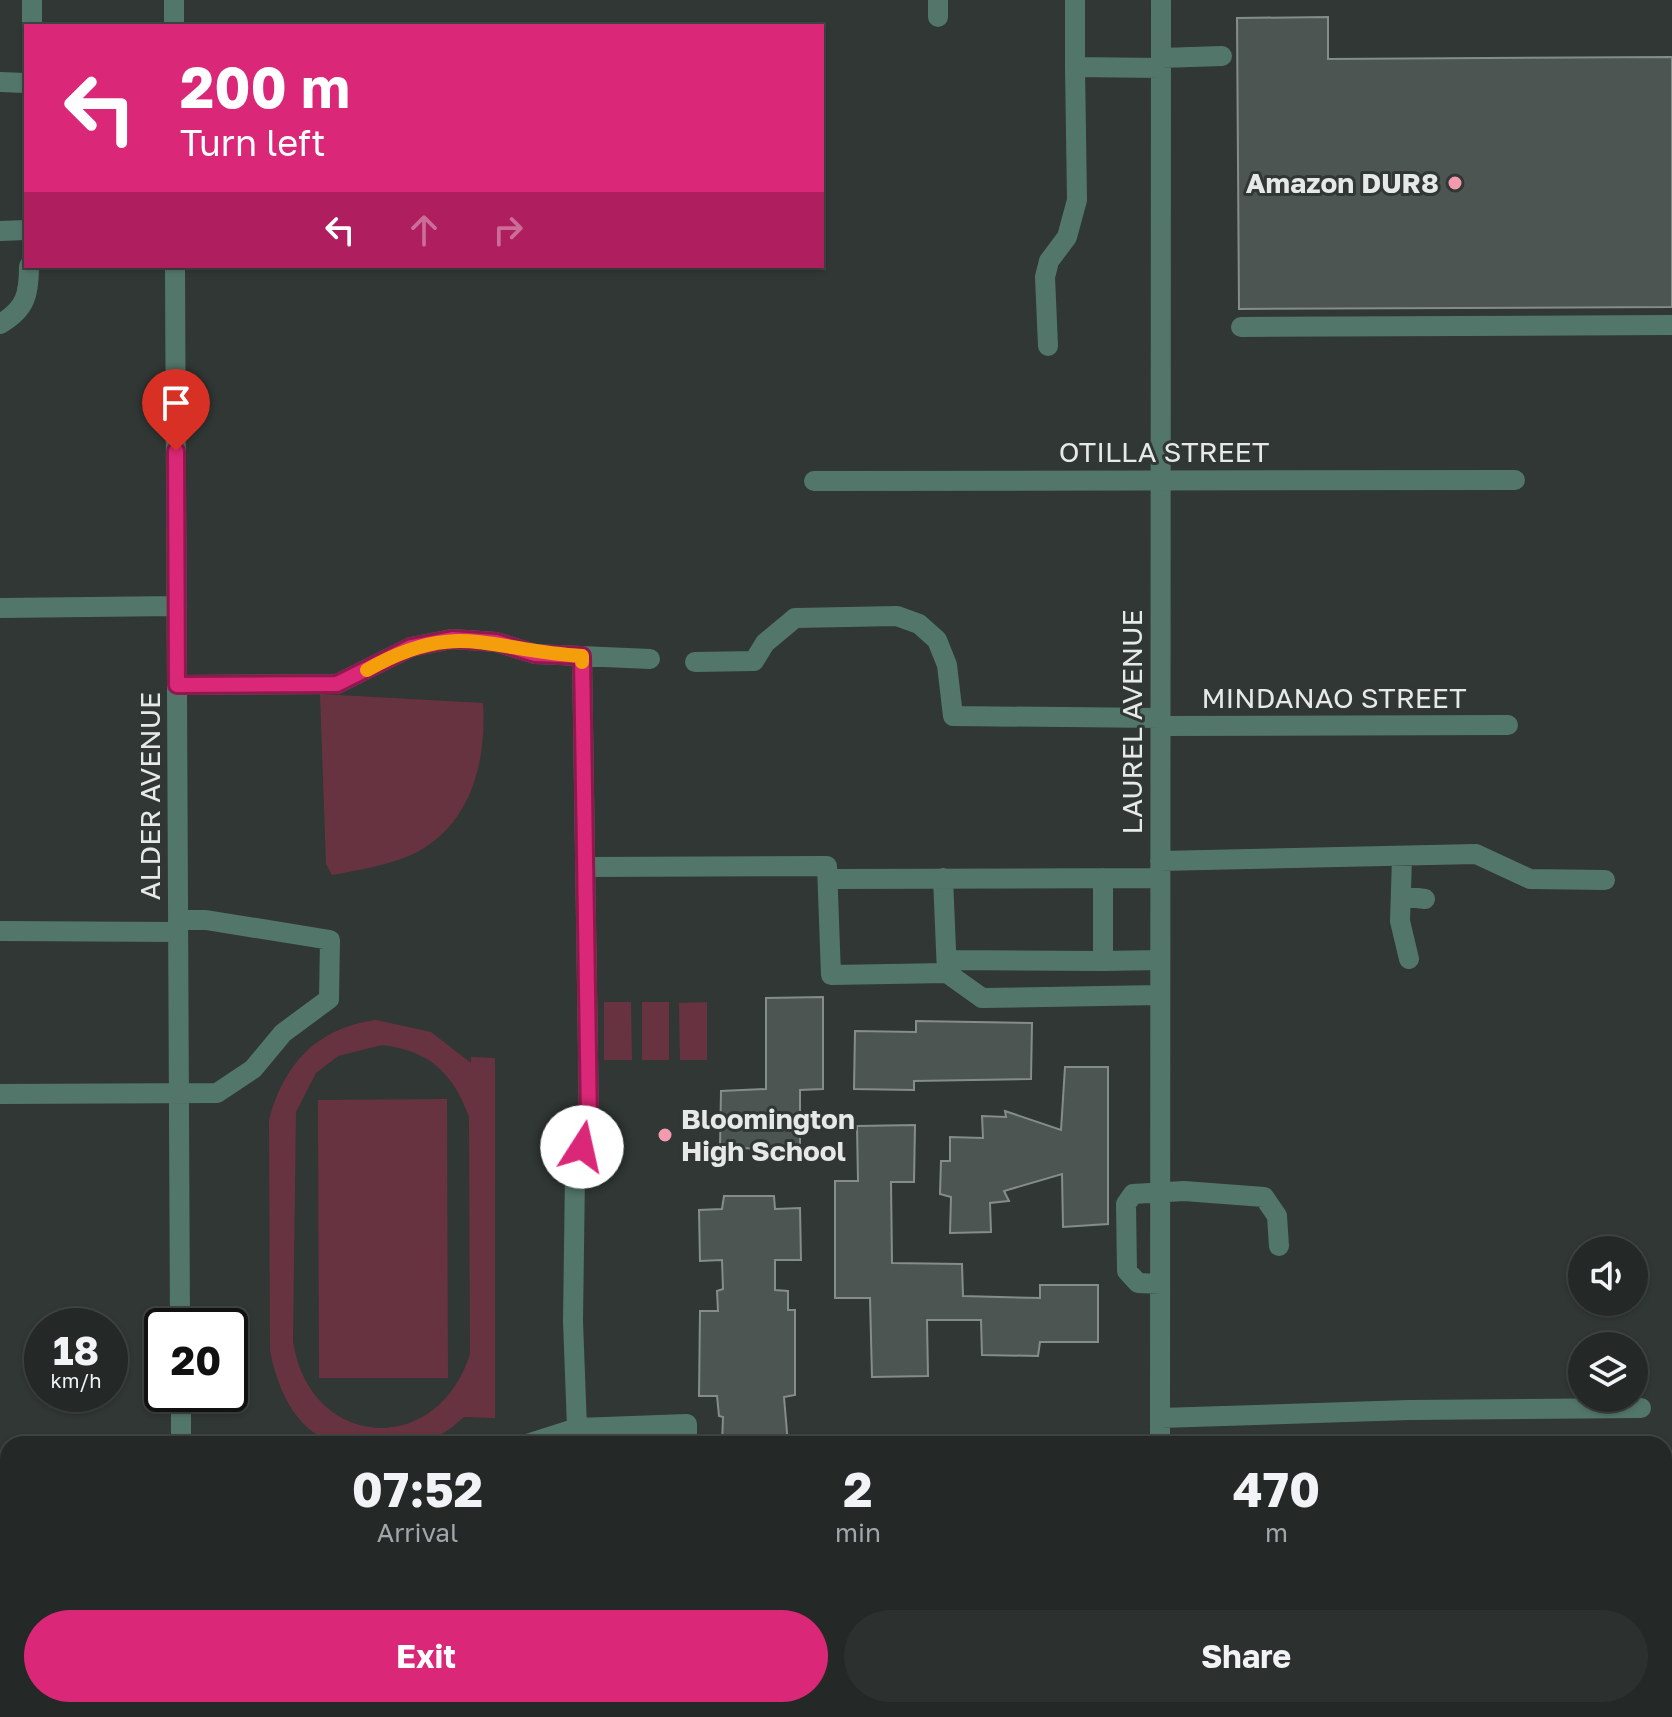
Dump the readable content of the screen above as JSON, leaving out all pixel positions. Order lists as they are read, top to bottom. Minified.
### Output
{"streets":{"street":["OTILLA STREET","MINDANAO STREET","LAUREL AVENUE","ALDER AVENUE"]},"crossings":[["OTILLA STREET","LAUREL AVENUE"],["MINDANAO STREET","LAUREL AVENUE"]],"places":["Amazon DUR8","Bloomington High School"],"page":{"turn":["200 m","Turn left"],"speed":"18 km/h","limit":"20","eta":["07:52","Arrival","2","min","470","m"],"buttons":["Exit","Share"]}}
